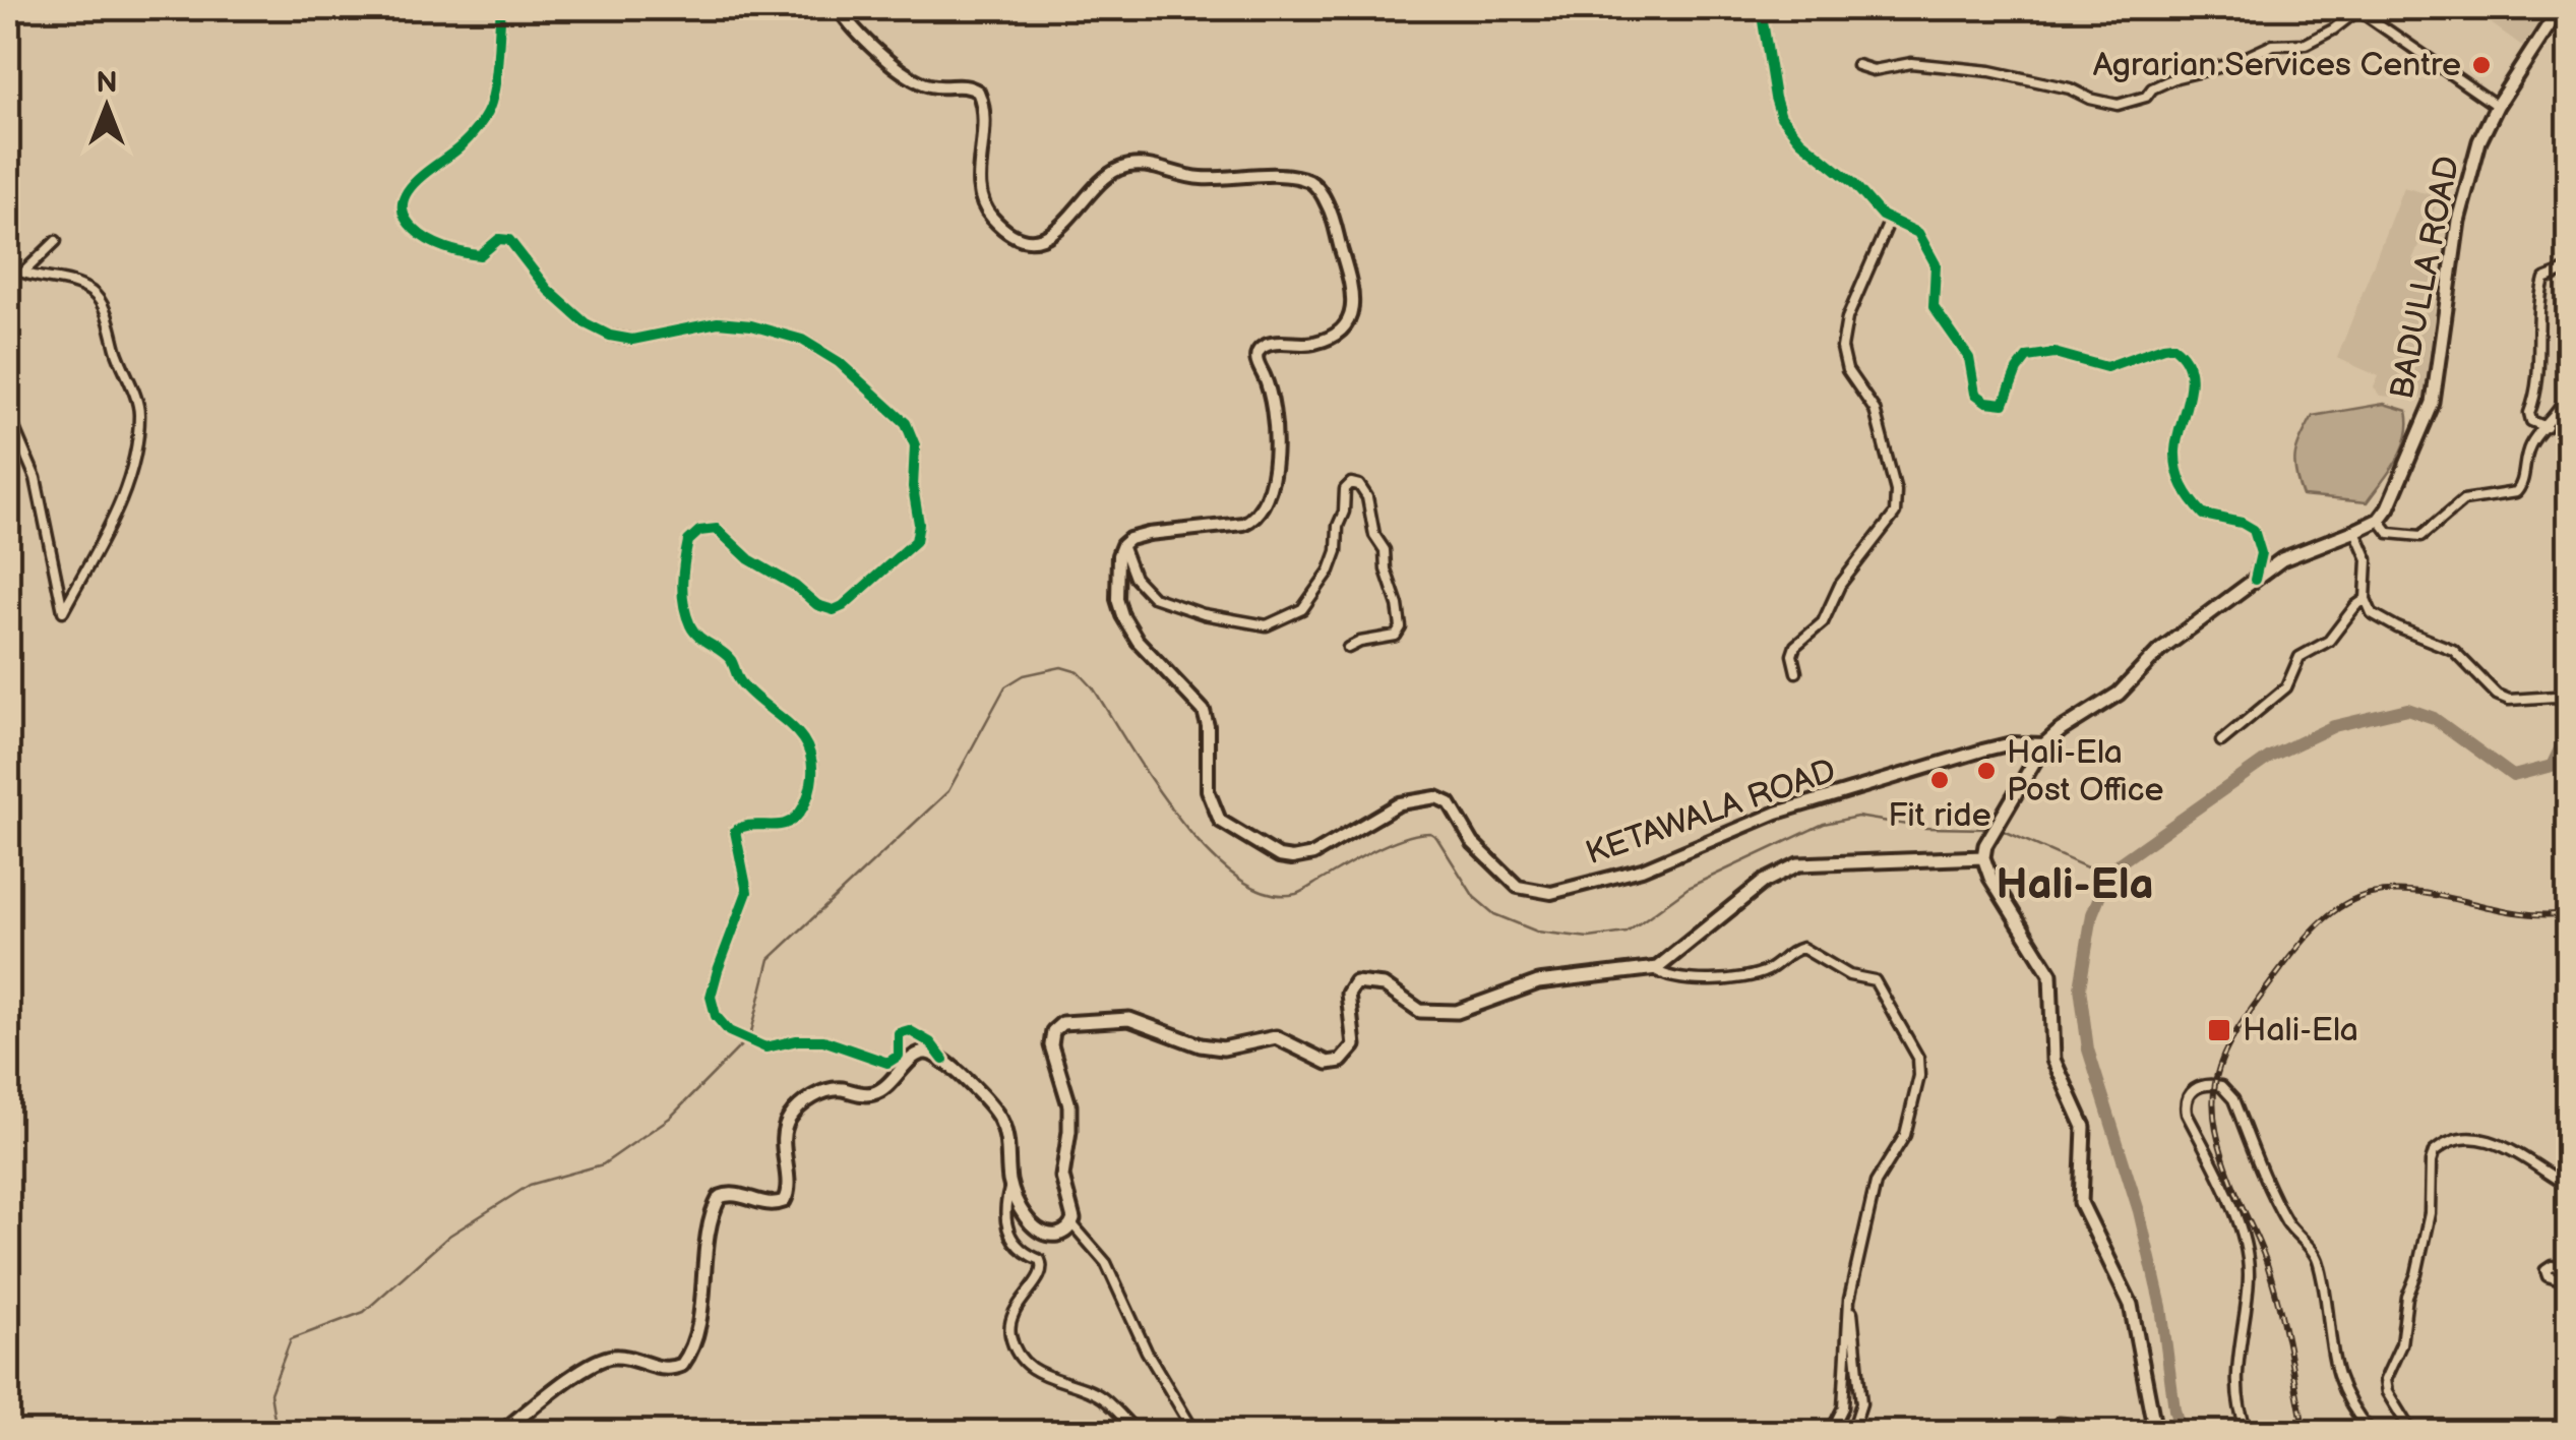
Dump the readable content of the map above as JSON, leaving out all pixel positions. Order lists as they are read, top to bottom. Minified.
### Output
{"streets":{"highway":["BADULLA ROAD"],"main road":["KETAWALA ROAD"]},"districts":["Hali-Ela"],"places":{"other":["Agrarian Services Centre","Hali-Ela Post Office","Fit ride"],"transit":["Hali-Ela"]},"north":"top"}
